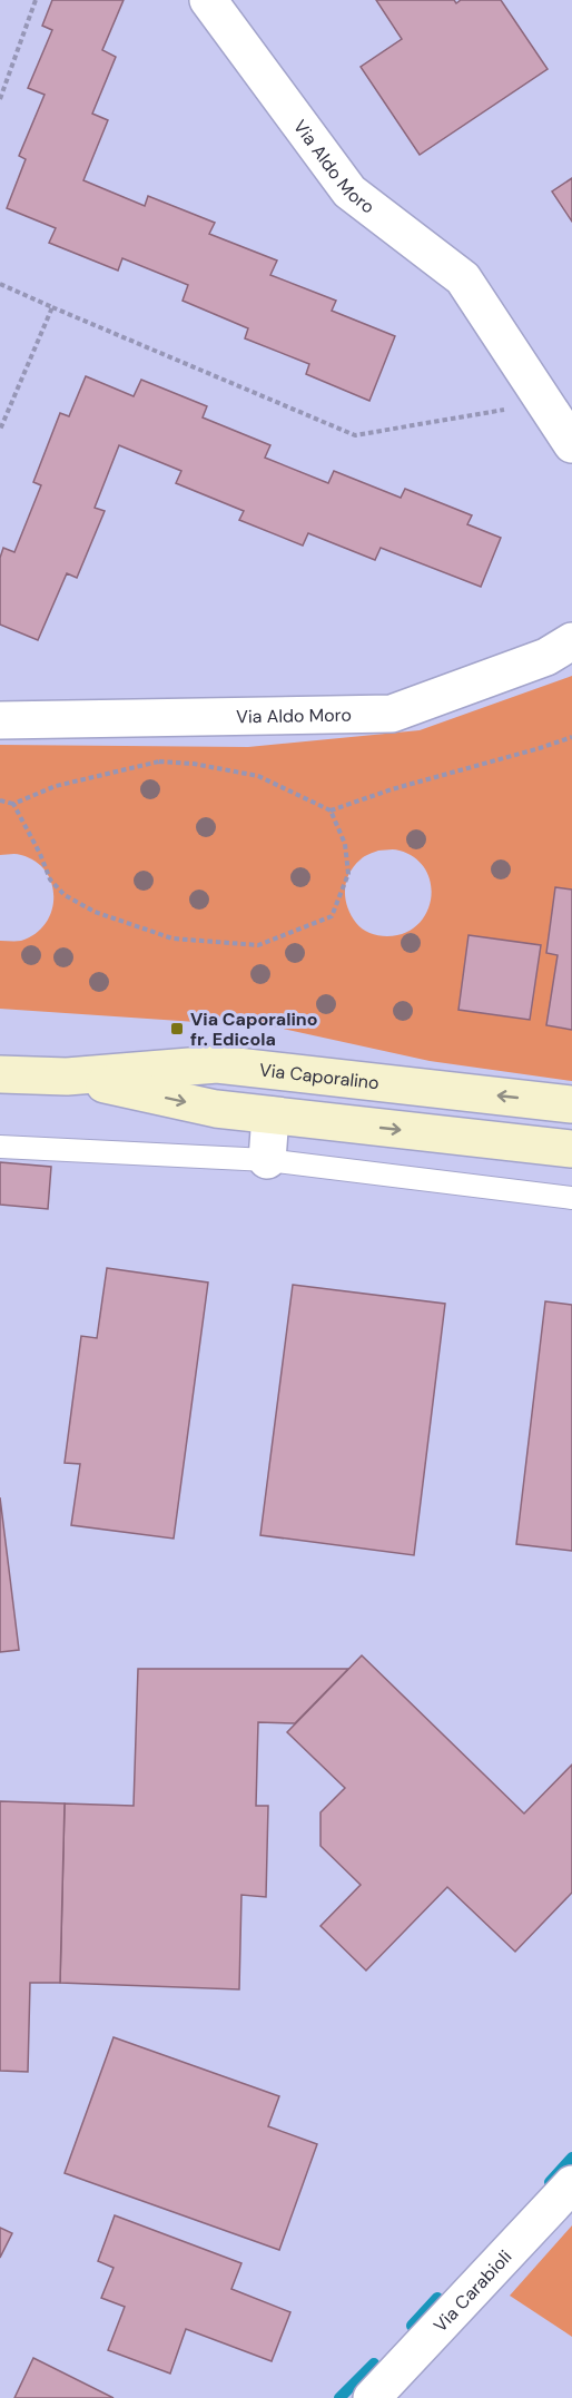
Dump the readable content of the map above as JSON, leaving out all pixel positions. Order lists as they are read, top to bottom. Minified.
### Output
{"streets":{"street":["Via Aldo Moro","Via Caporalino","Via Carabioli"]},"places":{"transit":["Via Caporalino fr. Edicola"]}}
